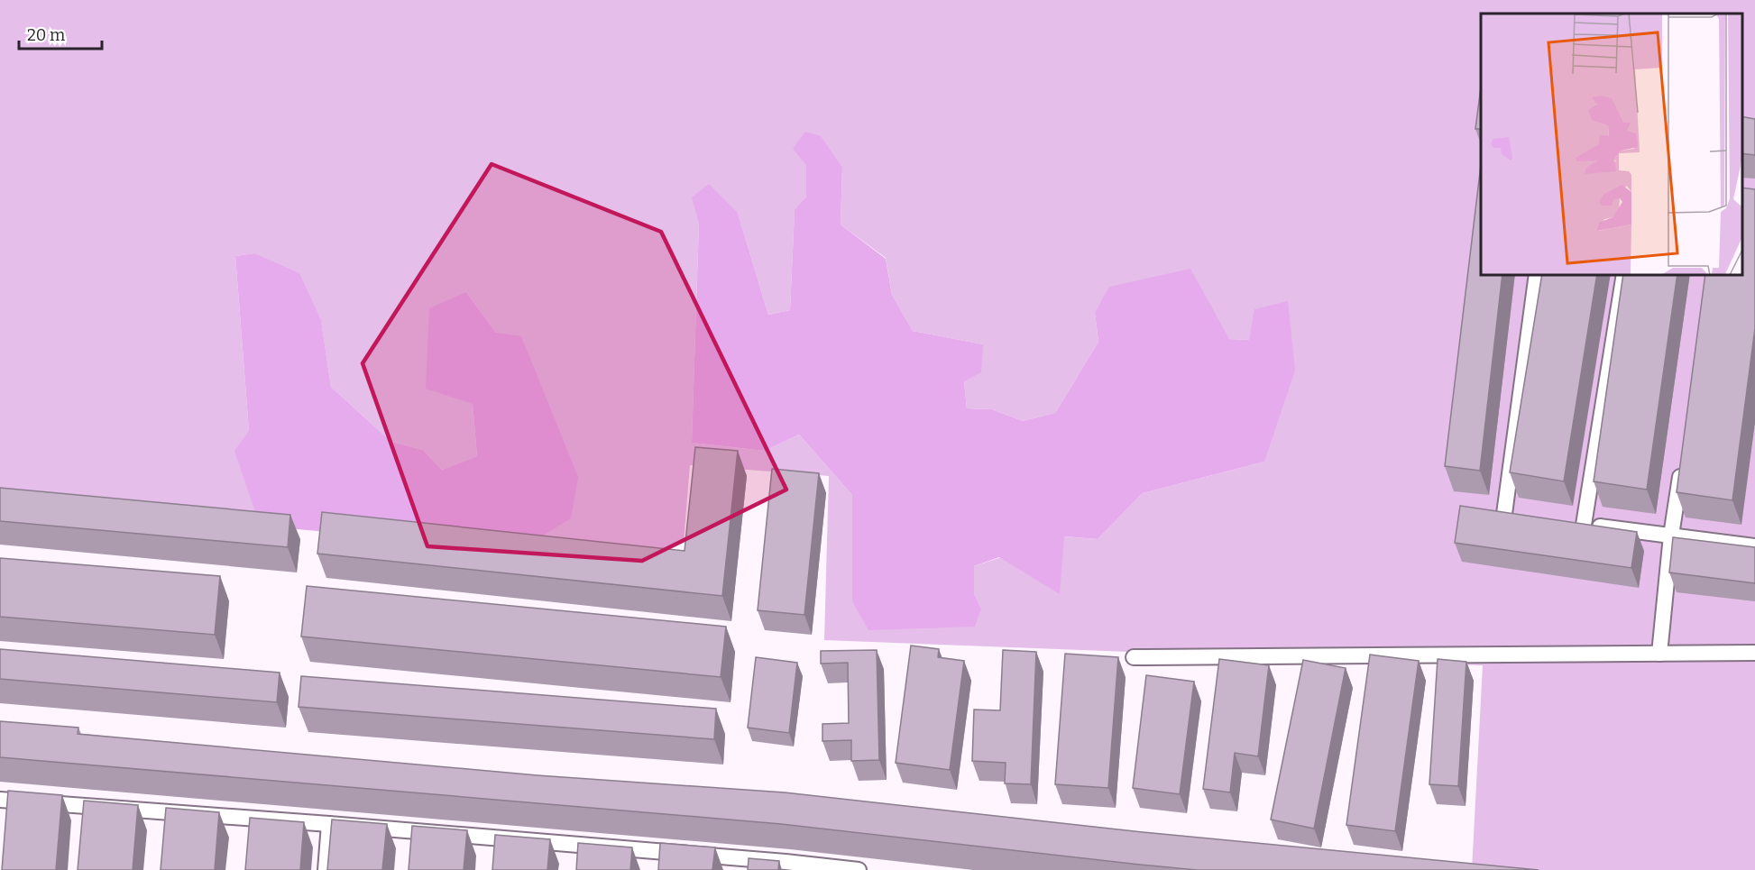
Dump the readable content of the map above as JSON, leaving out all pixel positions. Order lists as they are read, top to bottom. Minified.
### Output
{"scale_bar":"20 m"}
